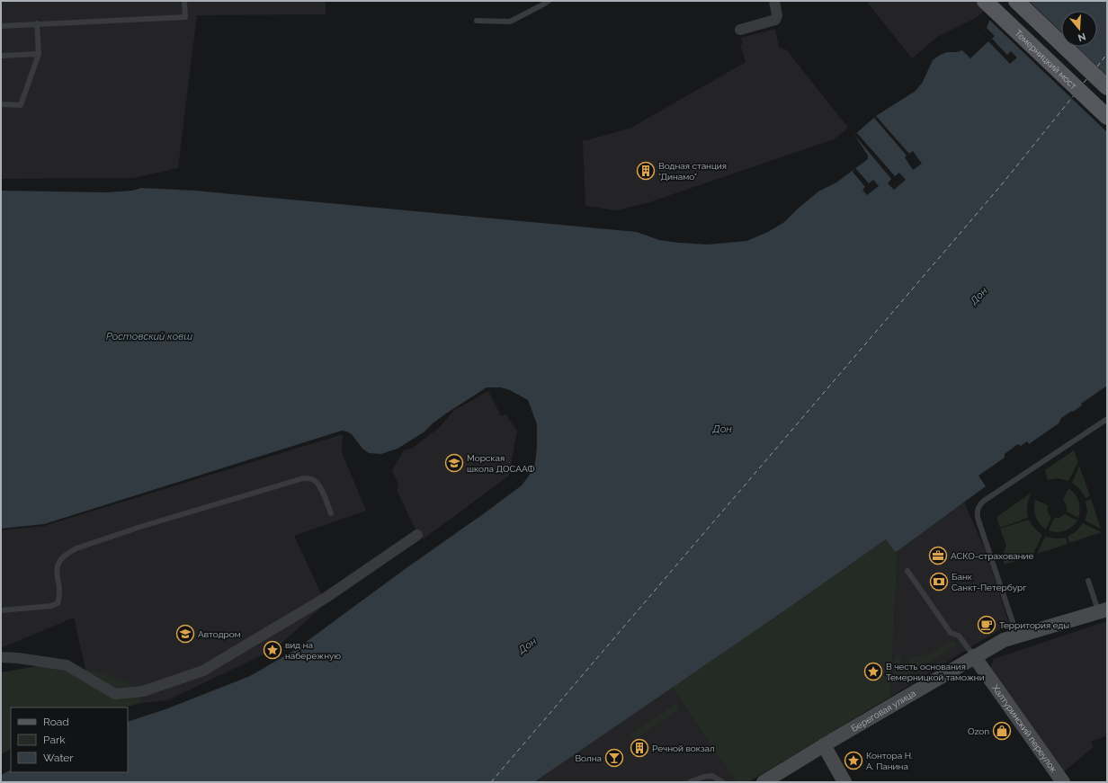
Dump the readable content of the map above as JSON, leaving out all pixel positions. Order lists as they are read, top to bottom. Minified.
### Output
{"streets":{"main road":["Темерницкий мост","Береговая улица","Халтуринский переулок"]},"crossings":[["Береговая улица","Халтуринский переулок"]],"water":["Дон","Ростовский ковш"],"places":{"building":["Водная станция \"Динамо\"","Речной вокзал"],"school or university":["Морская школа ДОСААФ","Автодром"],"office":["АСКО-страхование"],"bank":["Банк Санкт-Петербург"],"cafe":["Территория еды"],"place":["вид на набережную","В честь основания Темерницкой таможни","Контора Н. А. Панина"],"shop":["Ozon"],"bar":["Волна"]},"legend":["Road","Park","Water"],"north":"bottom"}
